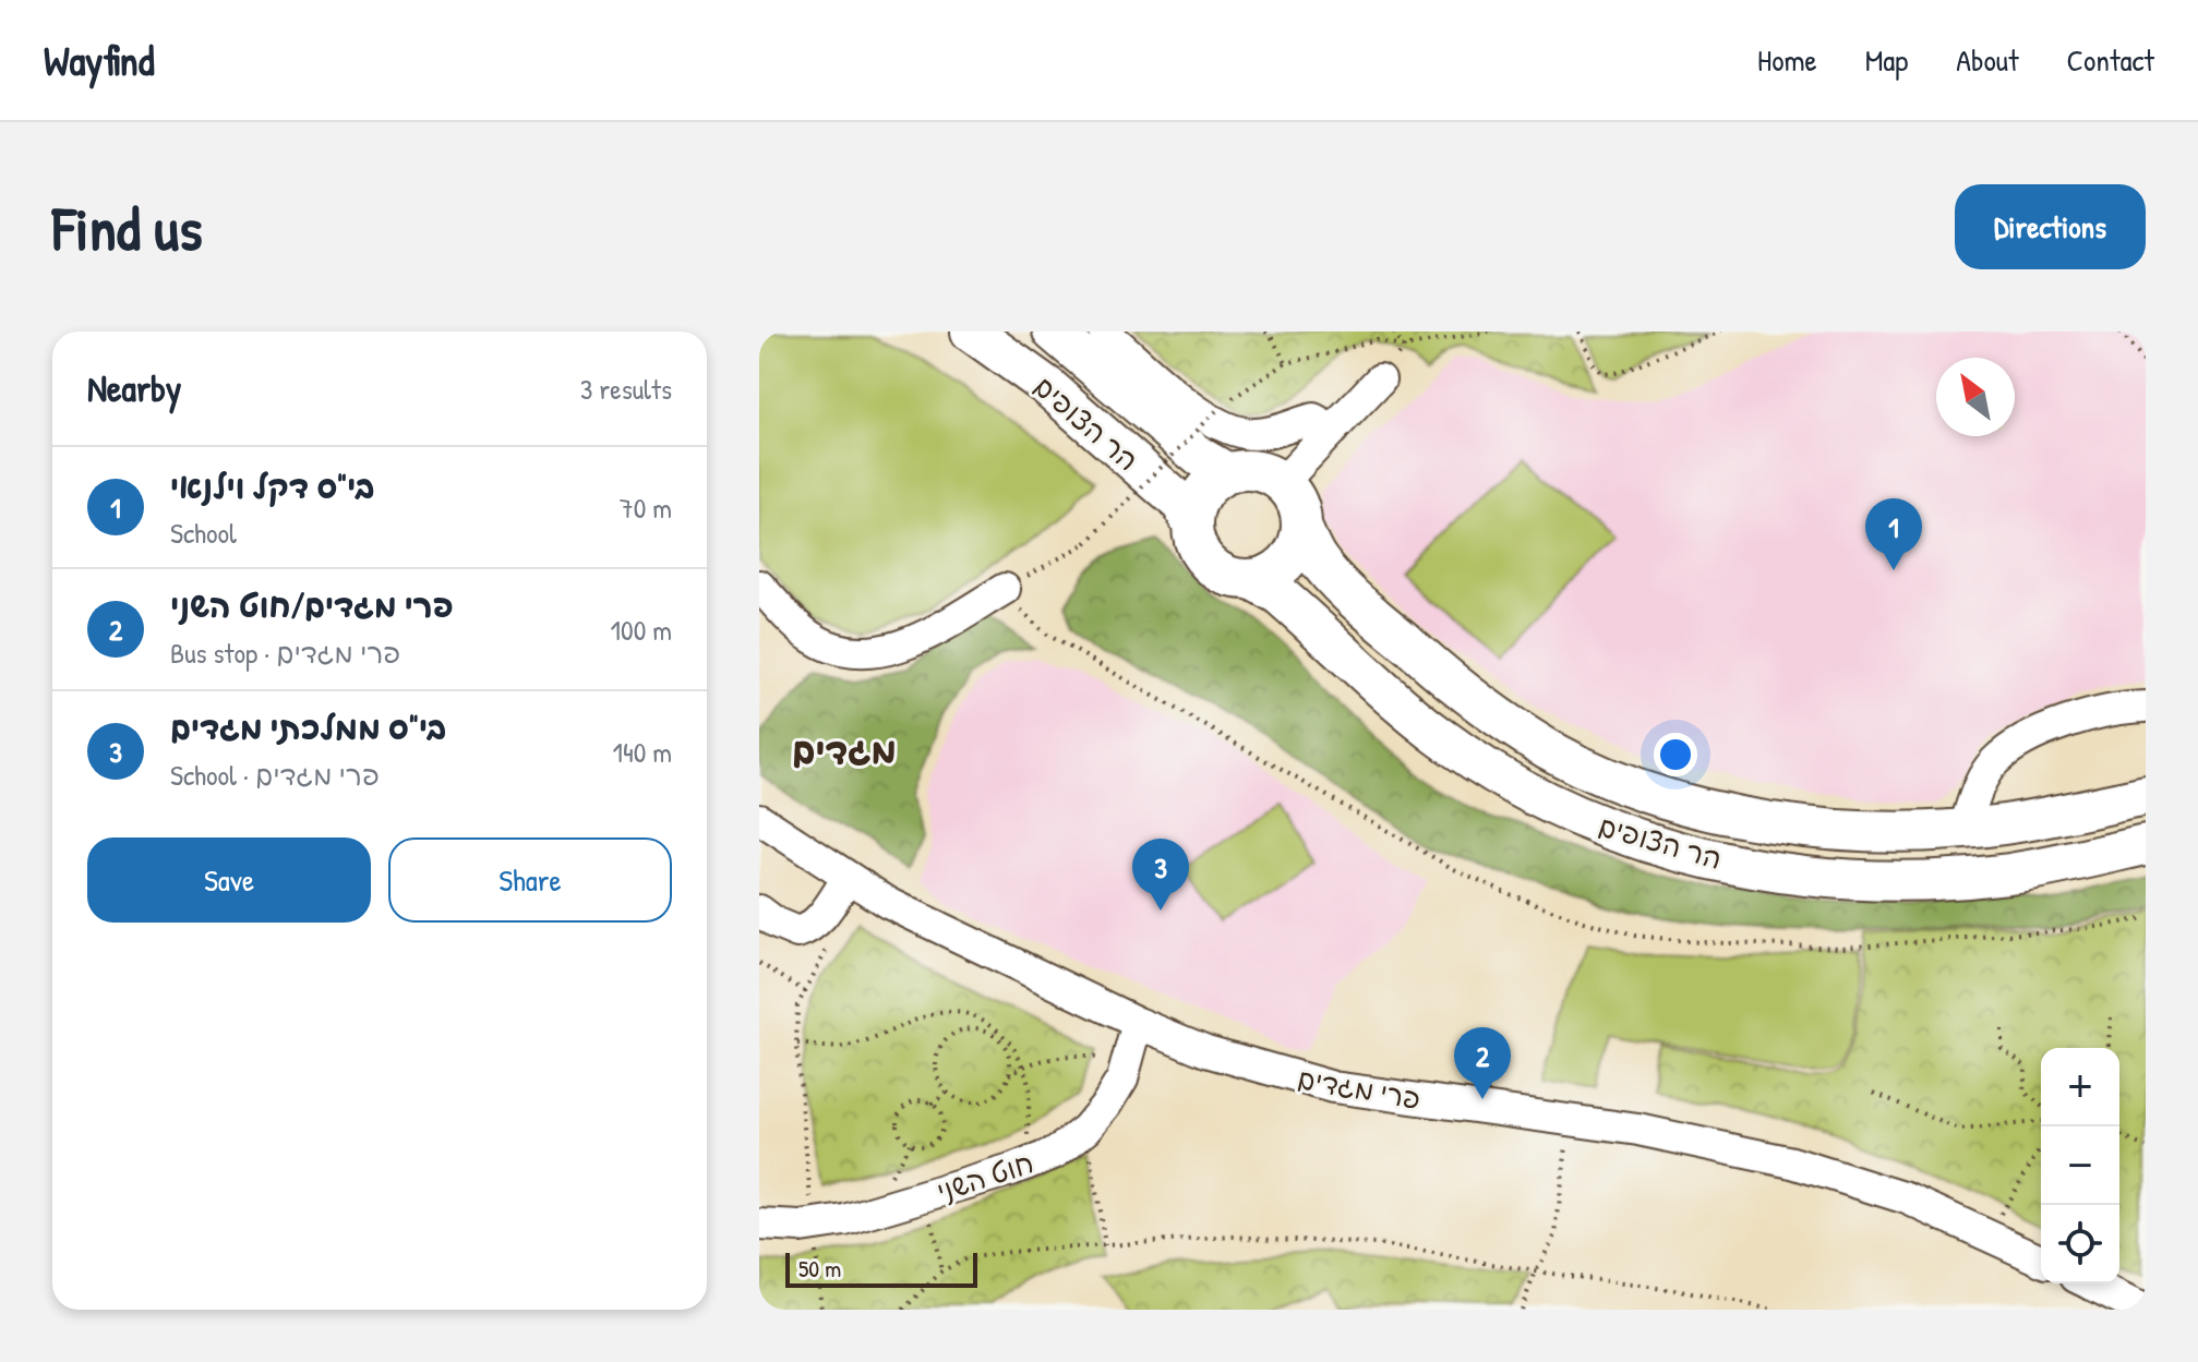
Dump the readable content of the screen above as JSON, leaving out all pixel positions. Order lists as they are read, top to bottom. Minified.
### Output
{"streets":{"main road":["הר הצופים"],"street":["פרי מגדים","חוט השני"]},"crossings":[["פרי מגדים","חוט השני"]],"districts":["מגדים"],"scale_bar":"50 m","north":"top left","page":{"header":"Wayfind","nav":["Home","Map","About","Contact"],"buttons":["Directions",["Save","Share"]],"title":"Find us","heading":["Nearby","3 results"],"list":[{"mark":"1","name":"בי\"ס דקל וילנאי","note":"School","value":"70 m"},{"mark":"2","name":"פרי מגדים/חוט השני","note":"Bus stop · פרי מגדים","value":"100 m"},{"mark":"3","name":"בי\"ס ממלכתי מגדים","note":"School · פרי מגדים","value":"140 m"}],"pins":["1","3","2"],"map_buttons":["+","−"],"scale":"50 m"}}
